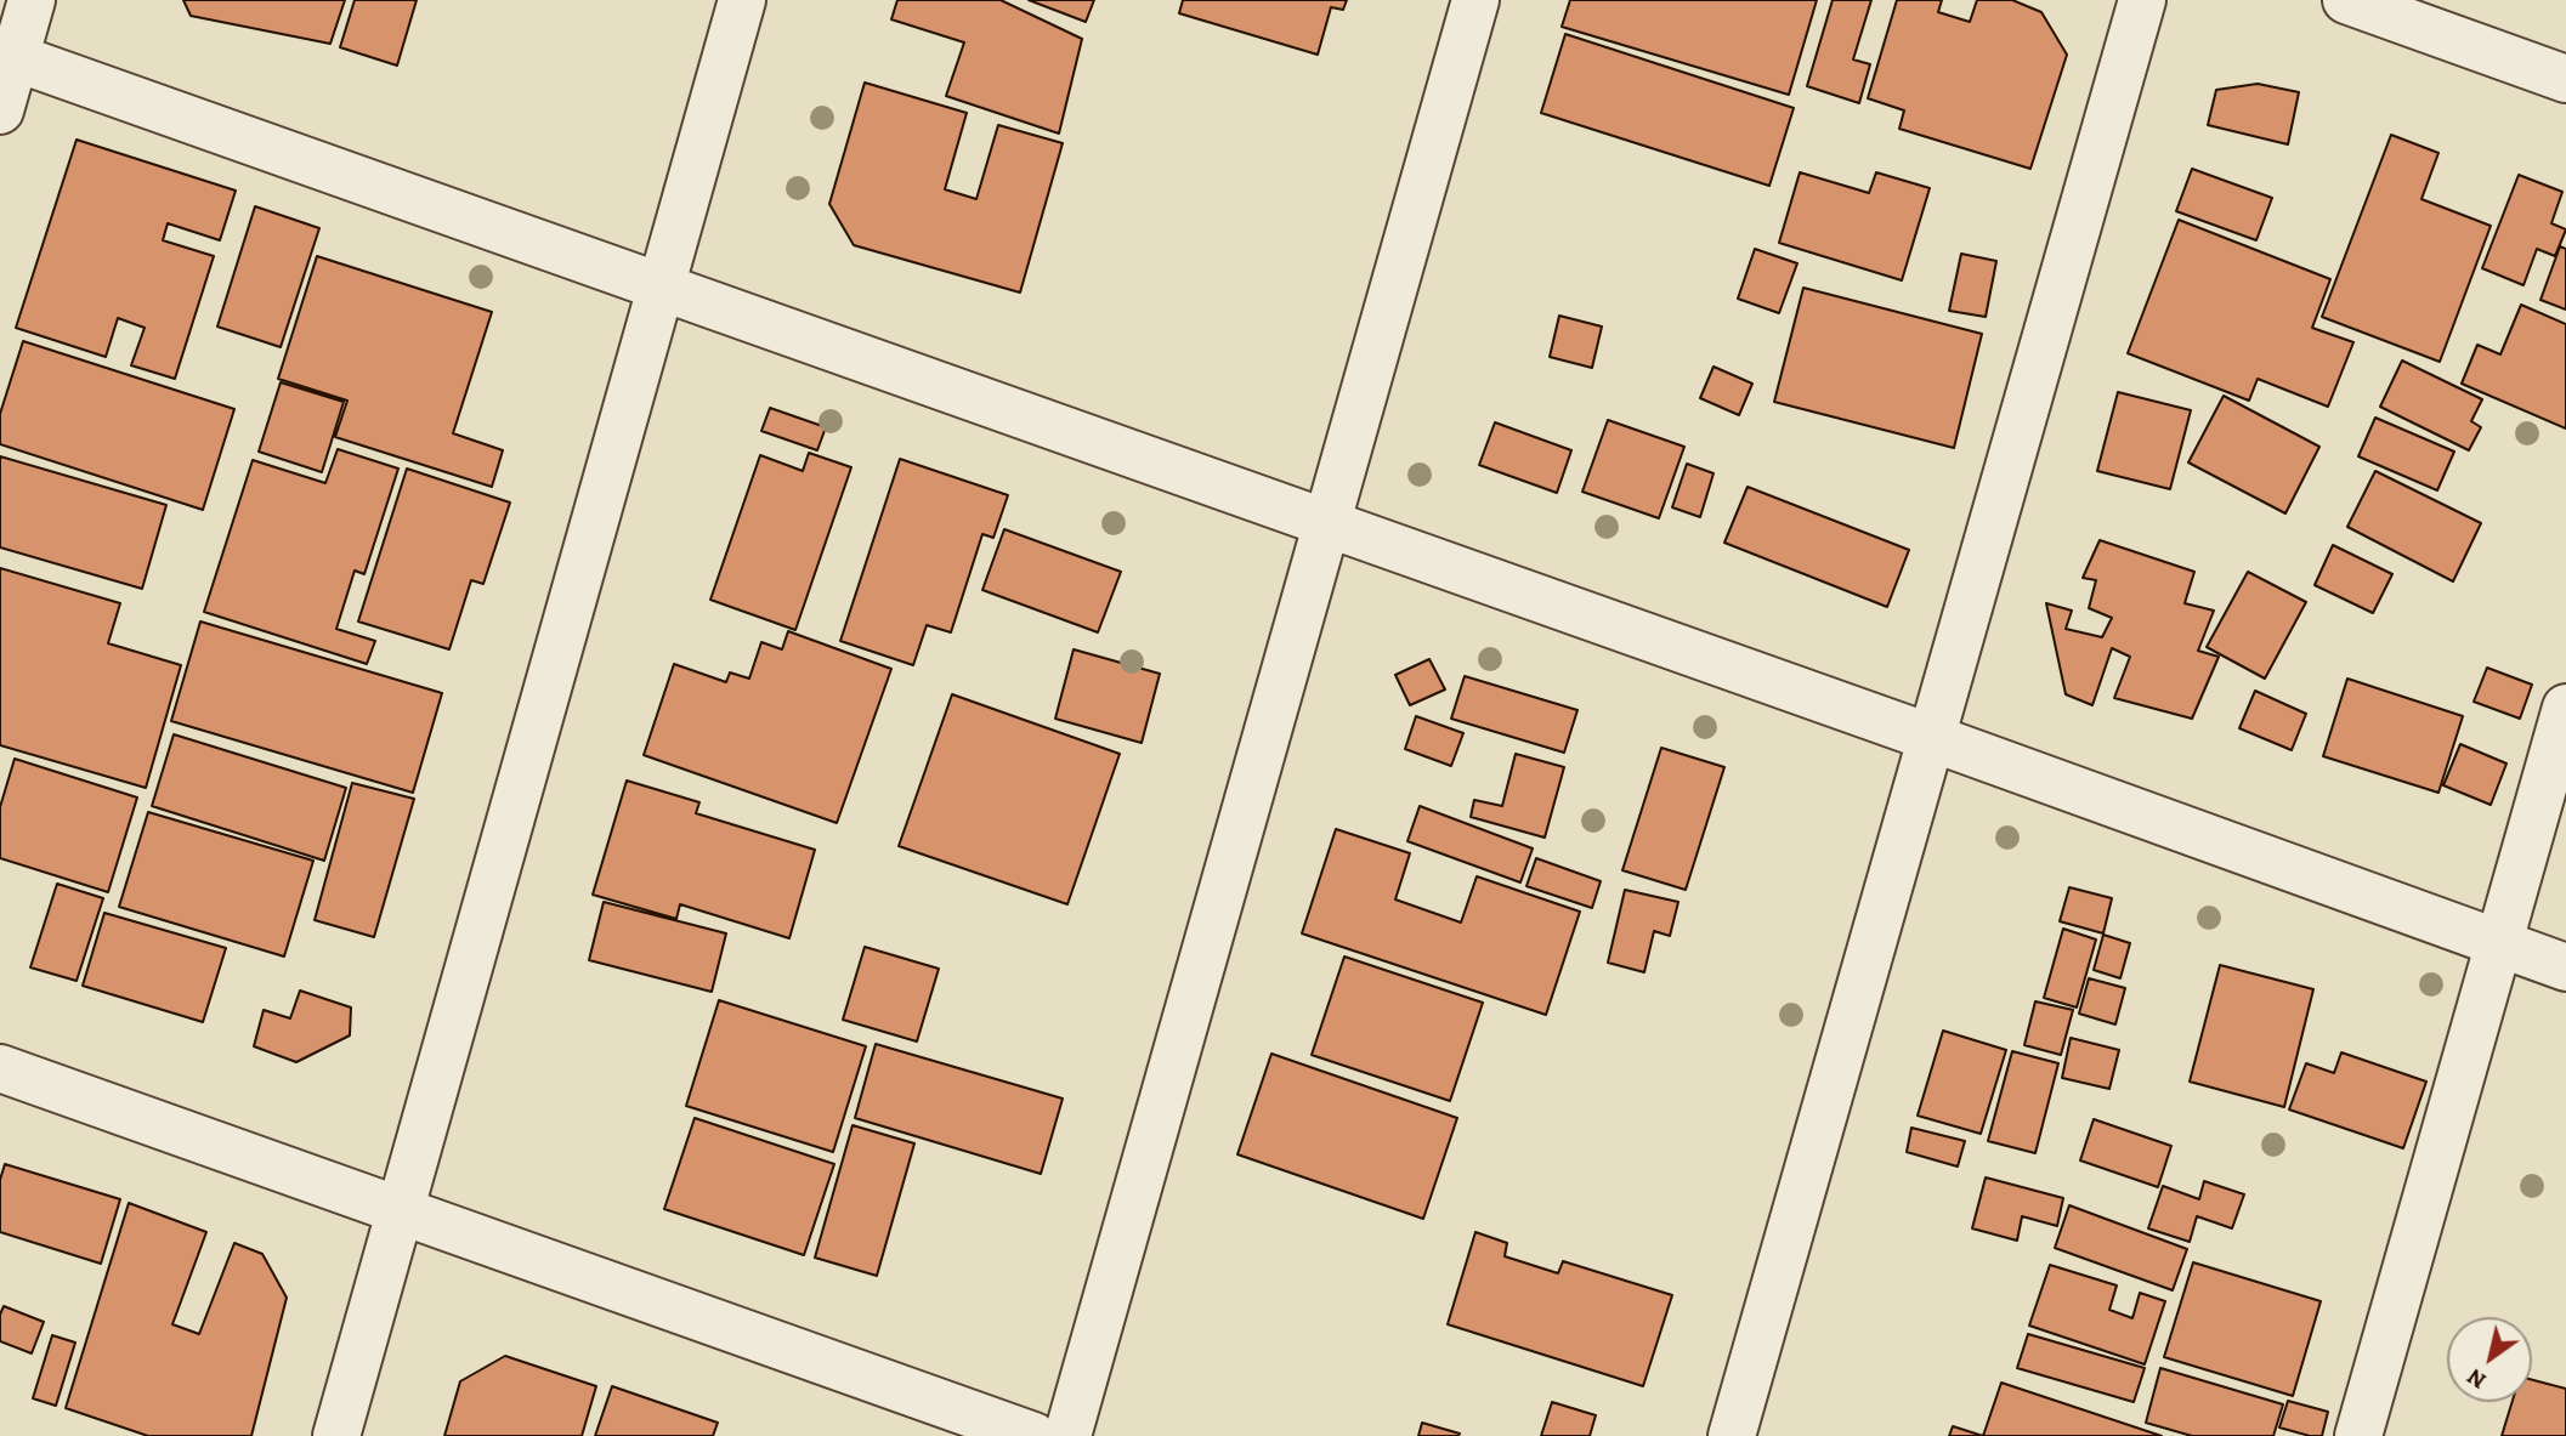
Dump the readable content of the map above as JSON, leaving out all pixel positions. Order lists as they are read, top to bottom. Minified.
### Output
{"north":"bottom left"}
